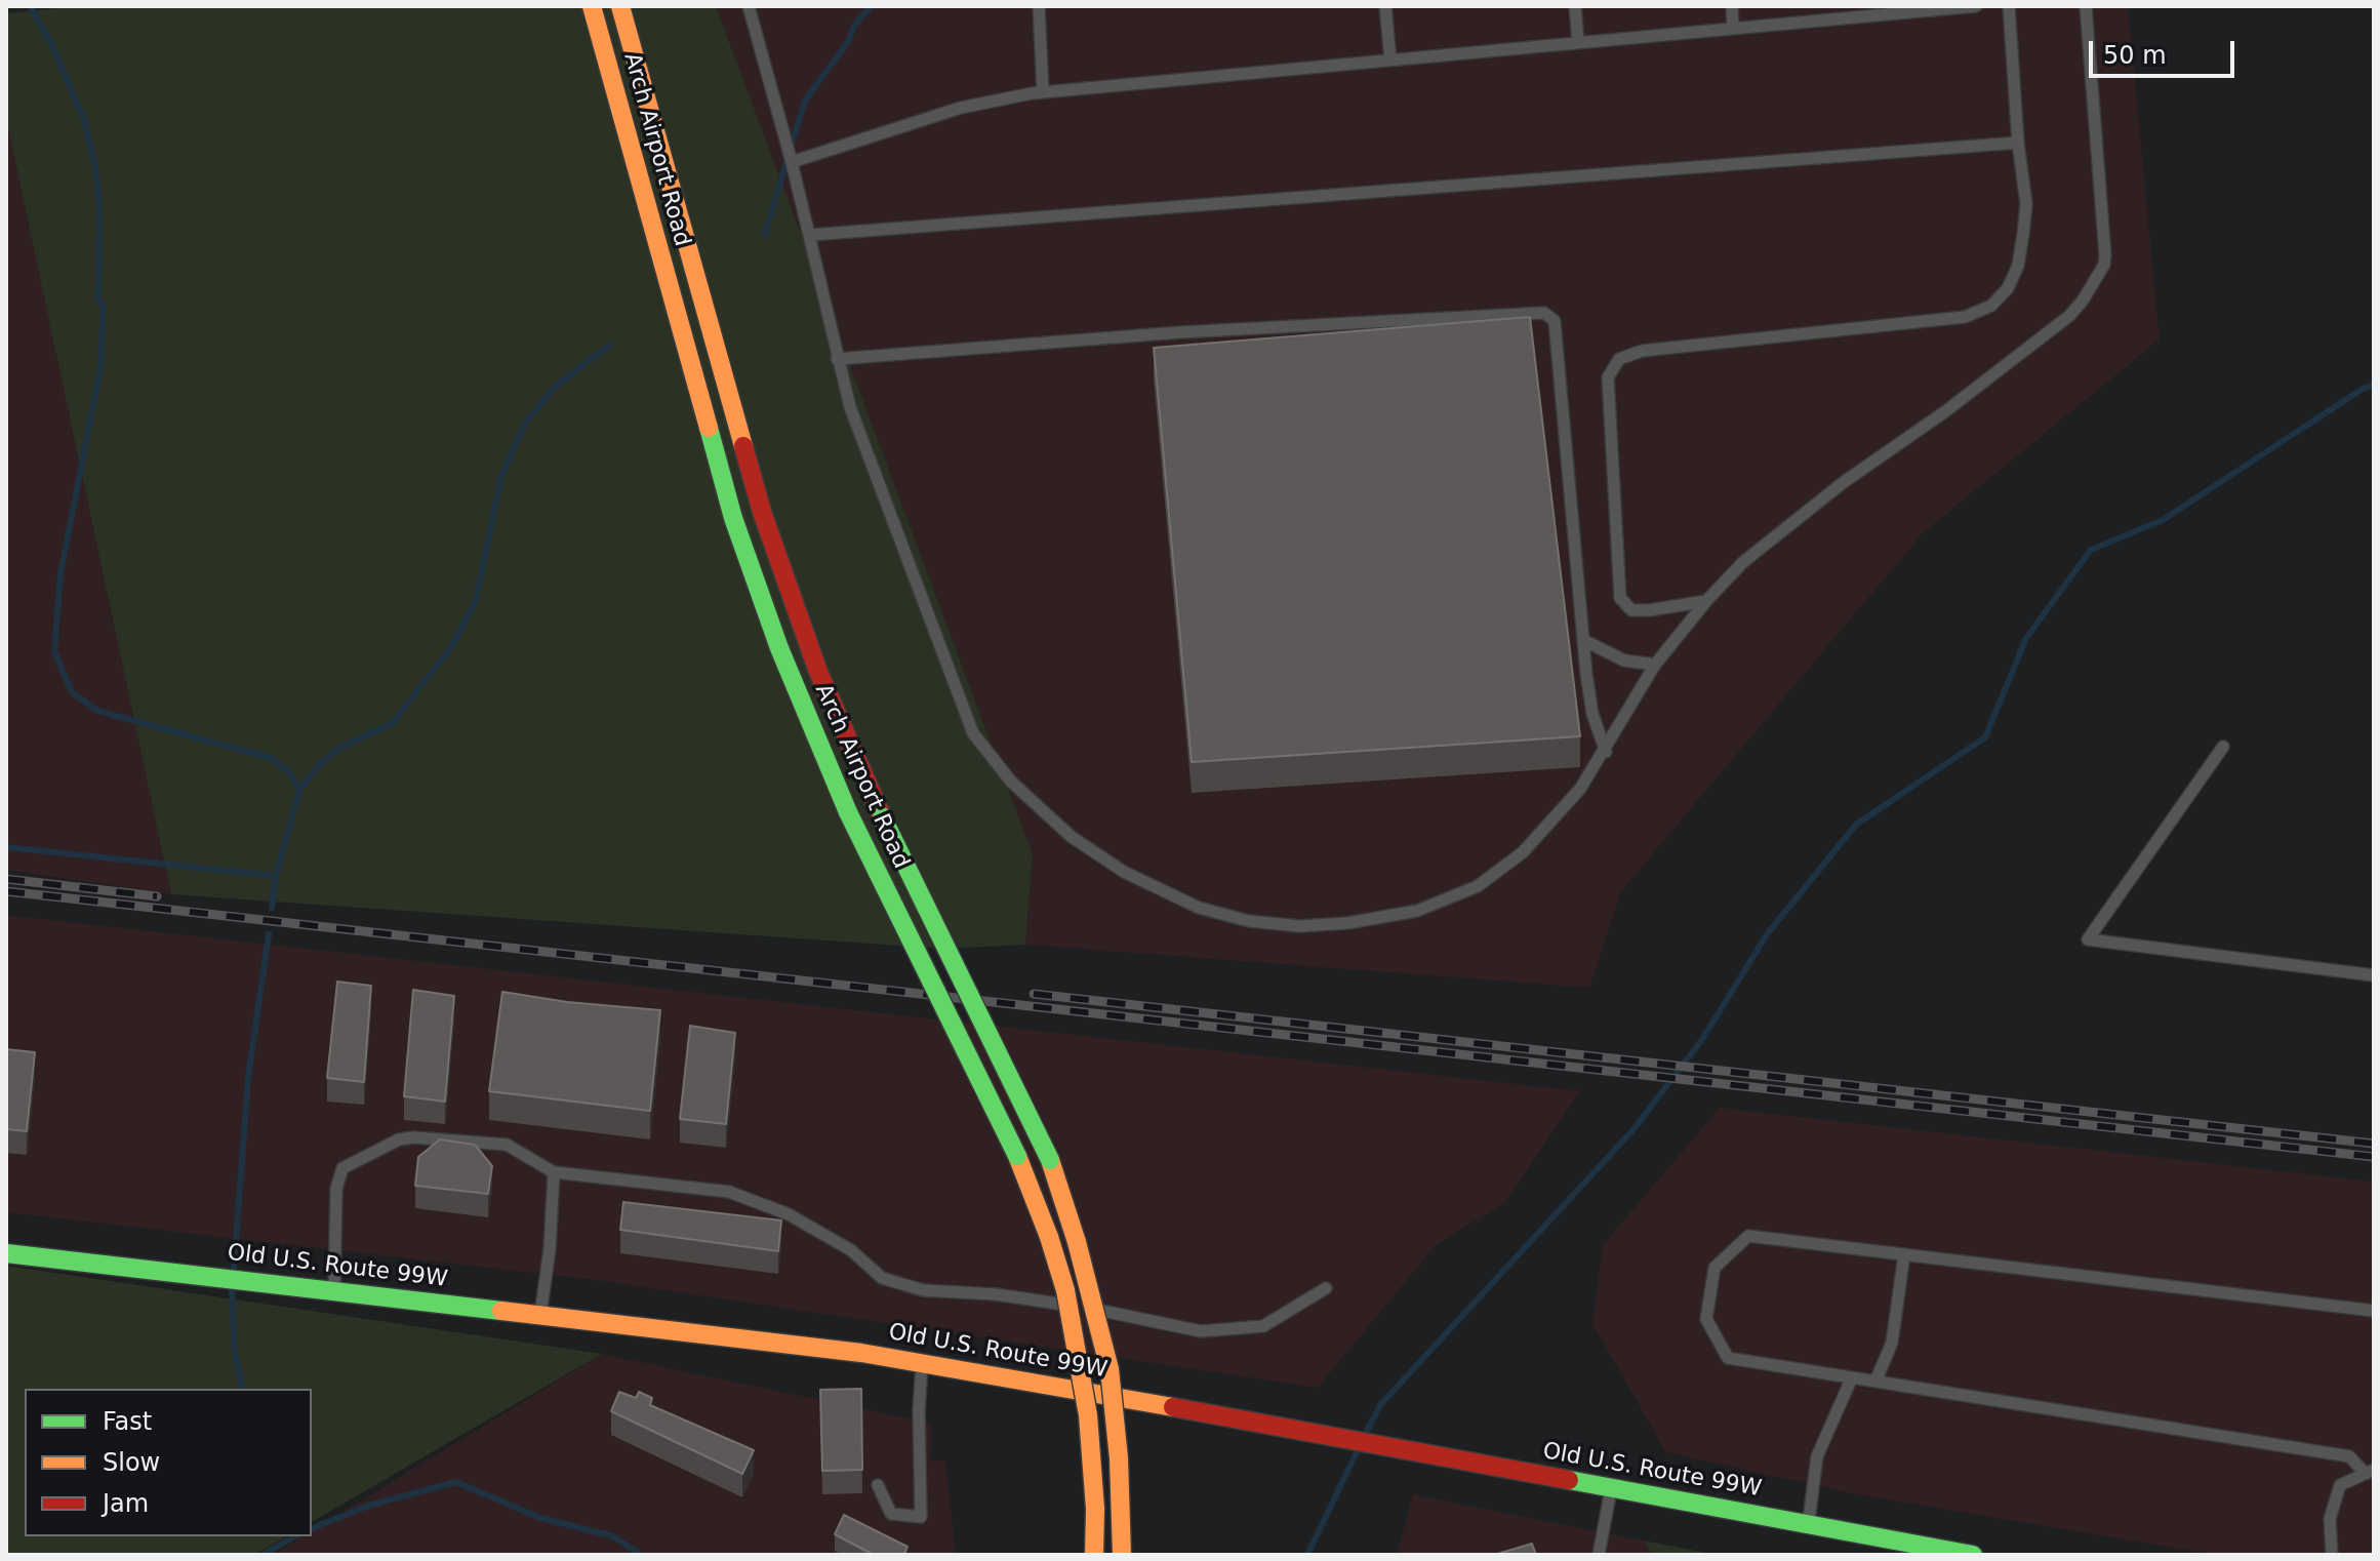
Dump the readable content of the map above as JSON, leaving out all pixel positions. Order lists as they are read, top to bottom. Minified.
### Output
{"streets":{"main road":["Arch Airport Road","Old U.S. Route 99W"]},"legend":["Fast","Slow","Jam"],"scale_bar":"50 m"}
